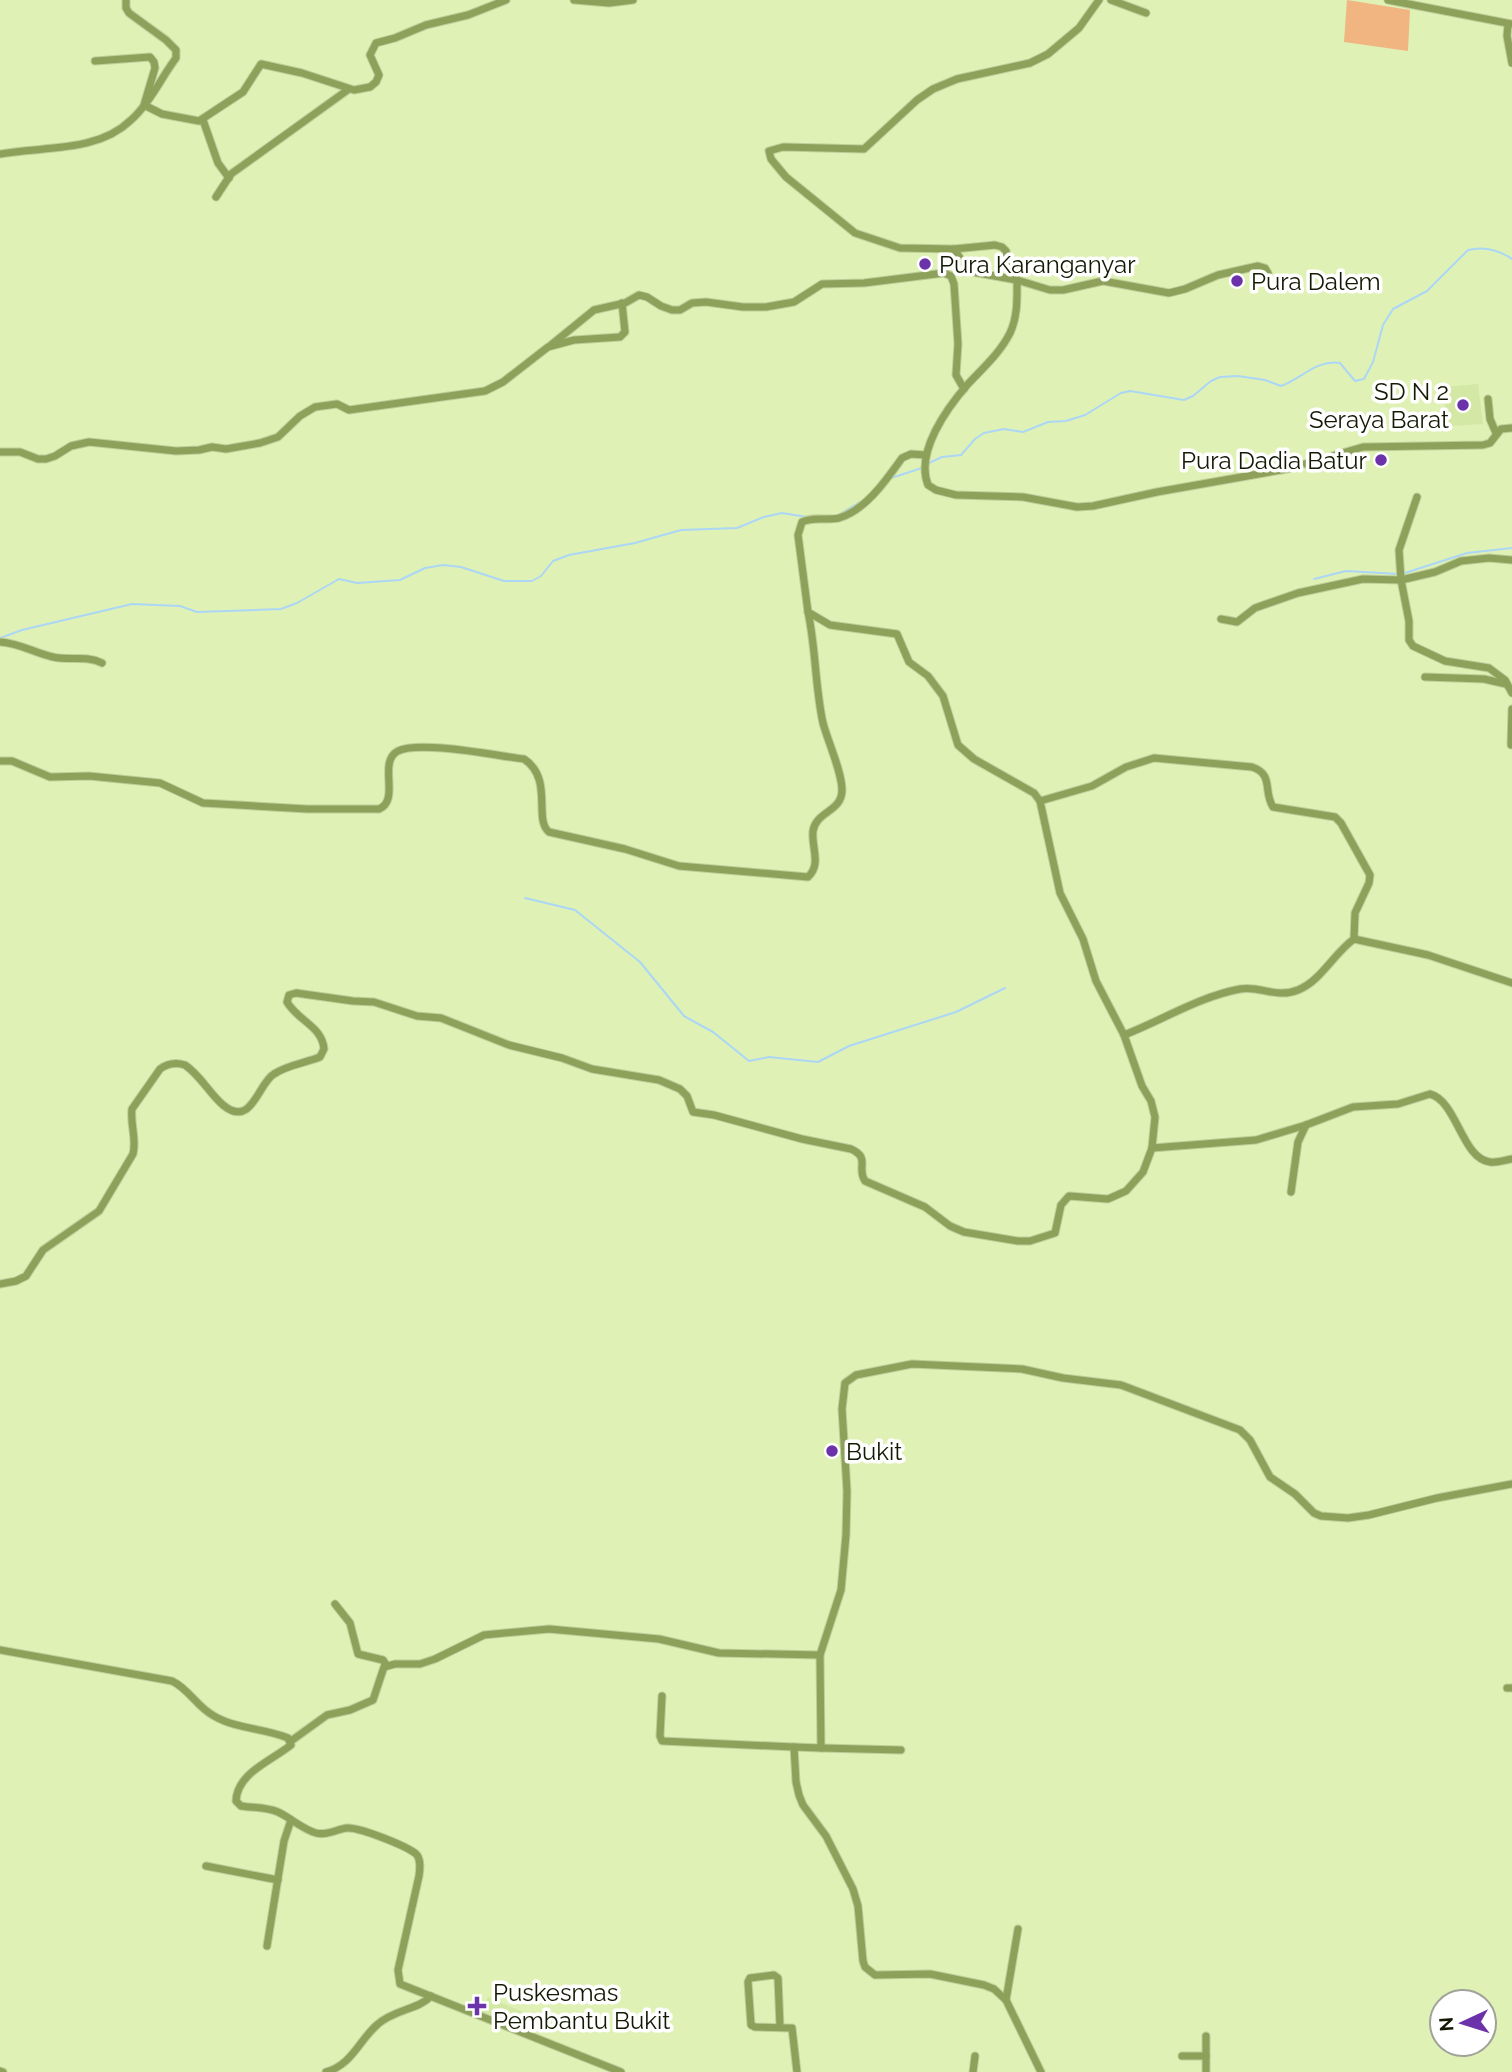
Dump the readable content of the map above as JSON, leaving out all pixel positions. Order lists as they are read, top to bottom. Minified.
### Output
{"places":{"other":["Pura Karanganyar","Pura Dalem","SD N 2 Seraya Barat","Pura Dadia Batur","Bukit"],"health":["Puskesmas Pembantu Bukit"]},"north":"left"}
